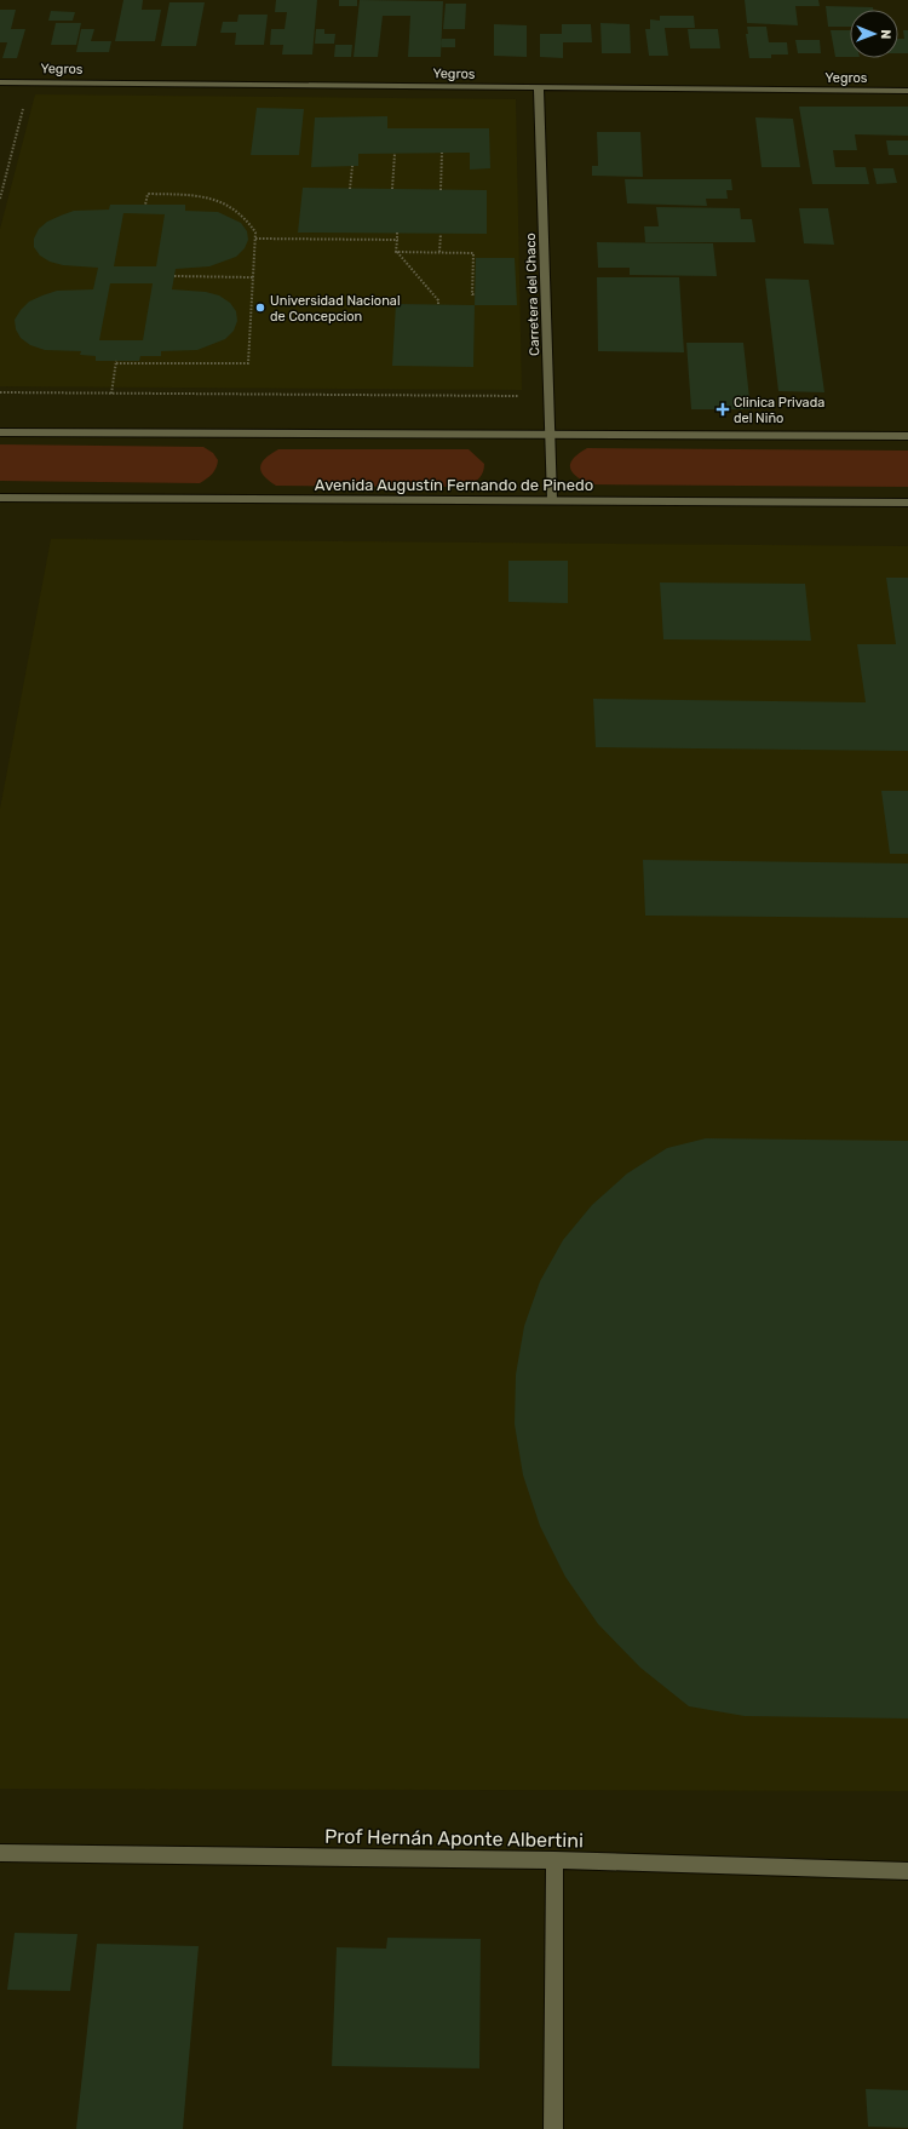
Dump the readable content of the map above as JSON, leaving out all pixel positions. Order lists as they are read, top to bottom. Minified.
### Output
{"streets":{"street":["Yegros","Carretera del Chaco","Avenida Augustín Fernando de Pinedo","Prof Hernán Aponte Albertini"]},"crossings":[["Yegros","Carretera del Chaco"],["Carretera del Chaco","Avenida Augustín Fernando de Pinedo"]],"places":{"other":["Universidad Nacional de Concepcion"],"health":["Clinica Privada del Niño"]},"north":"right"}
